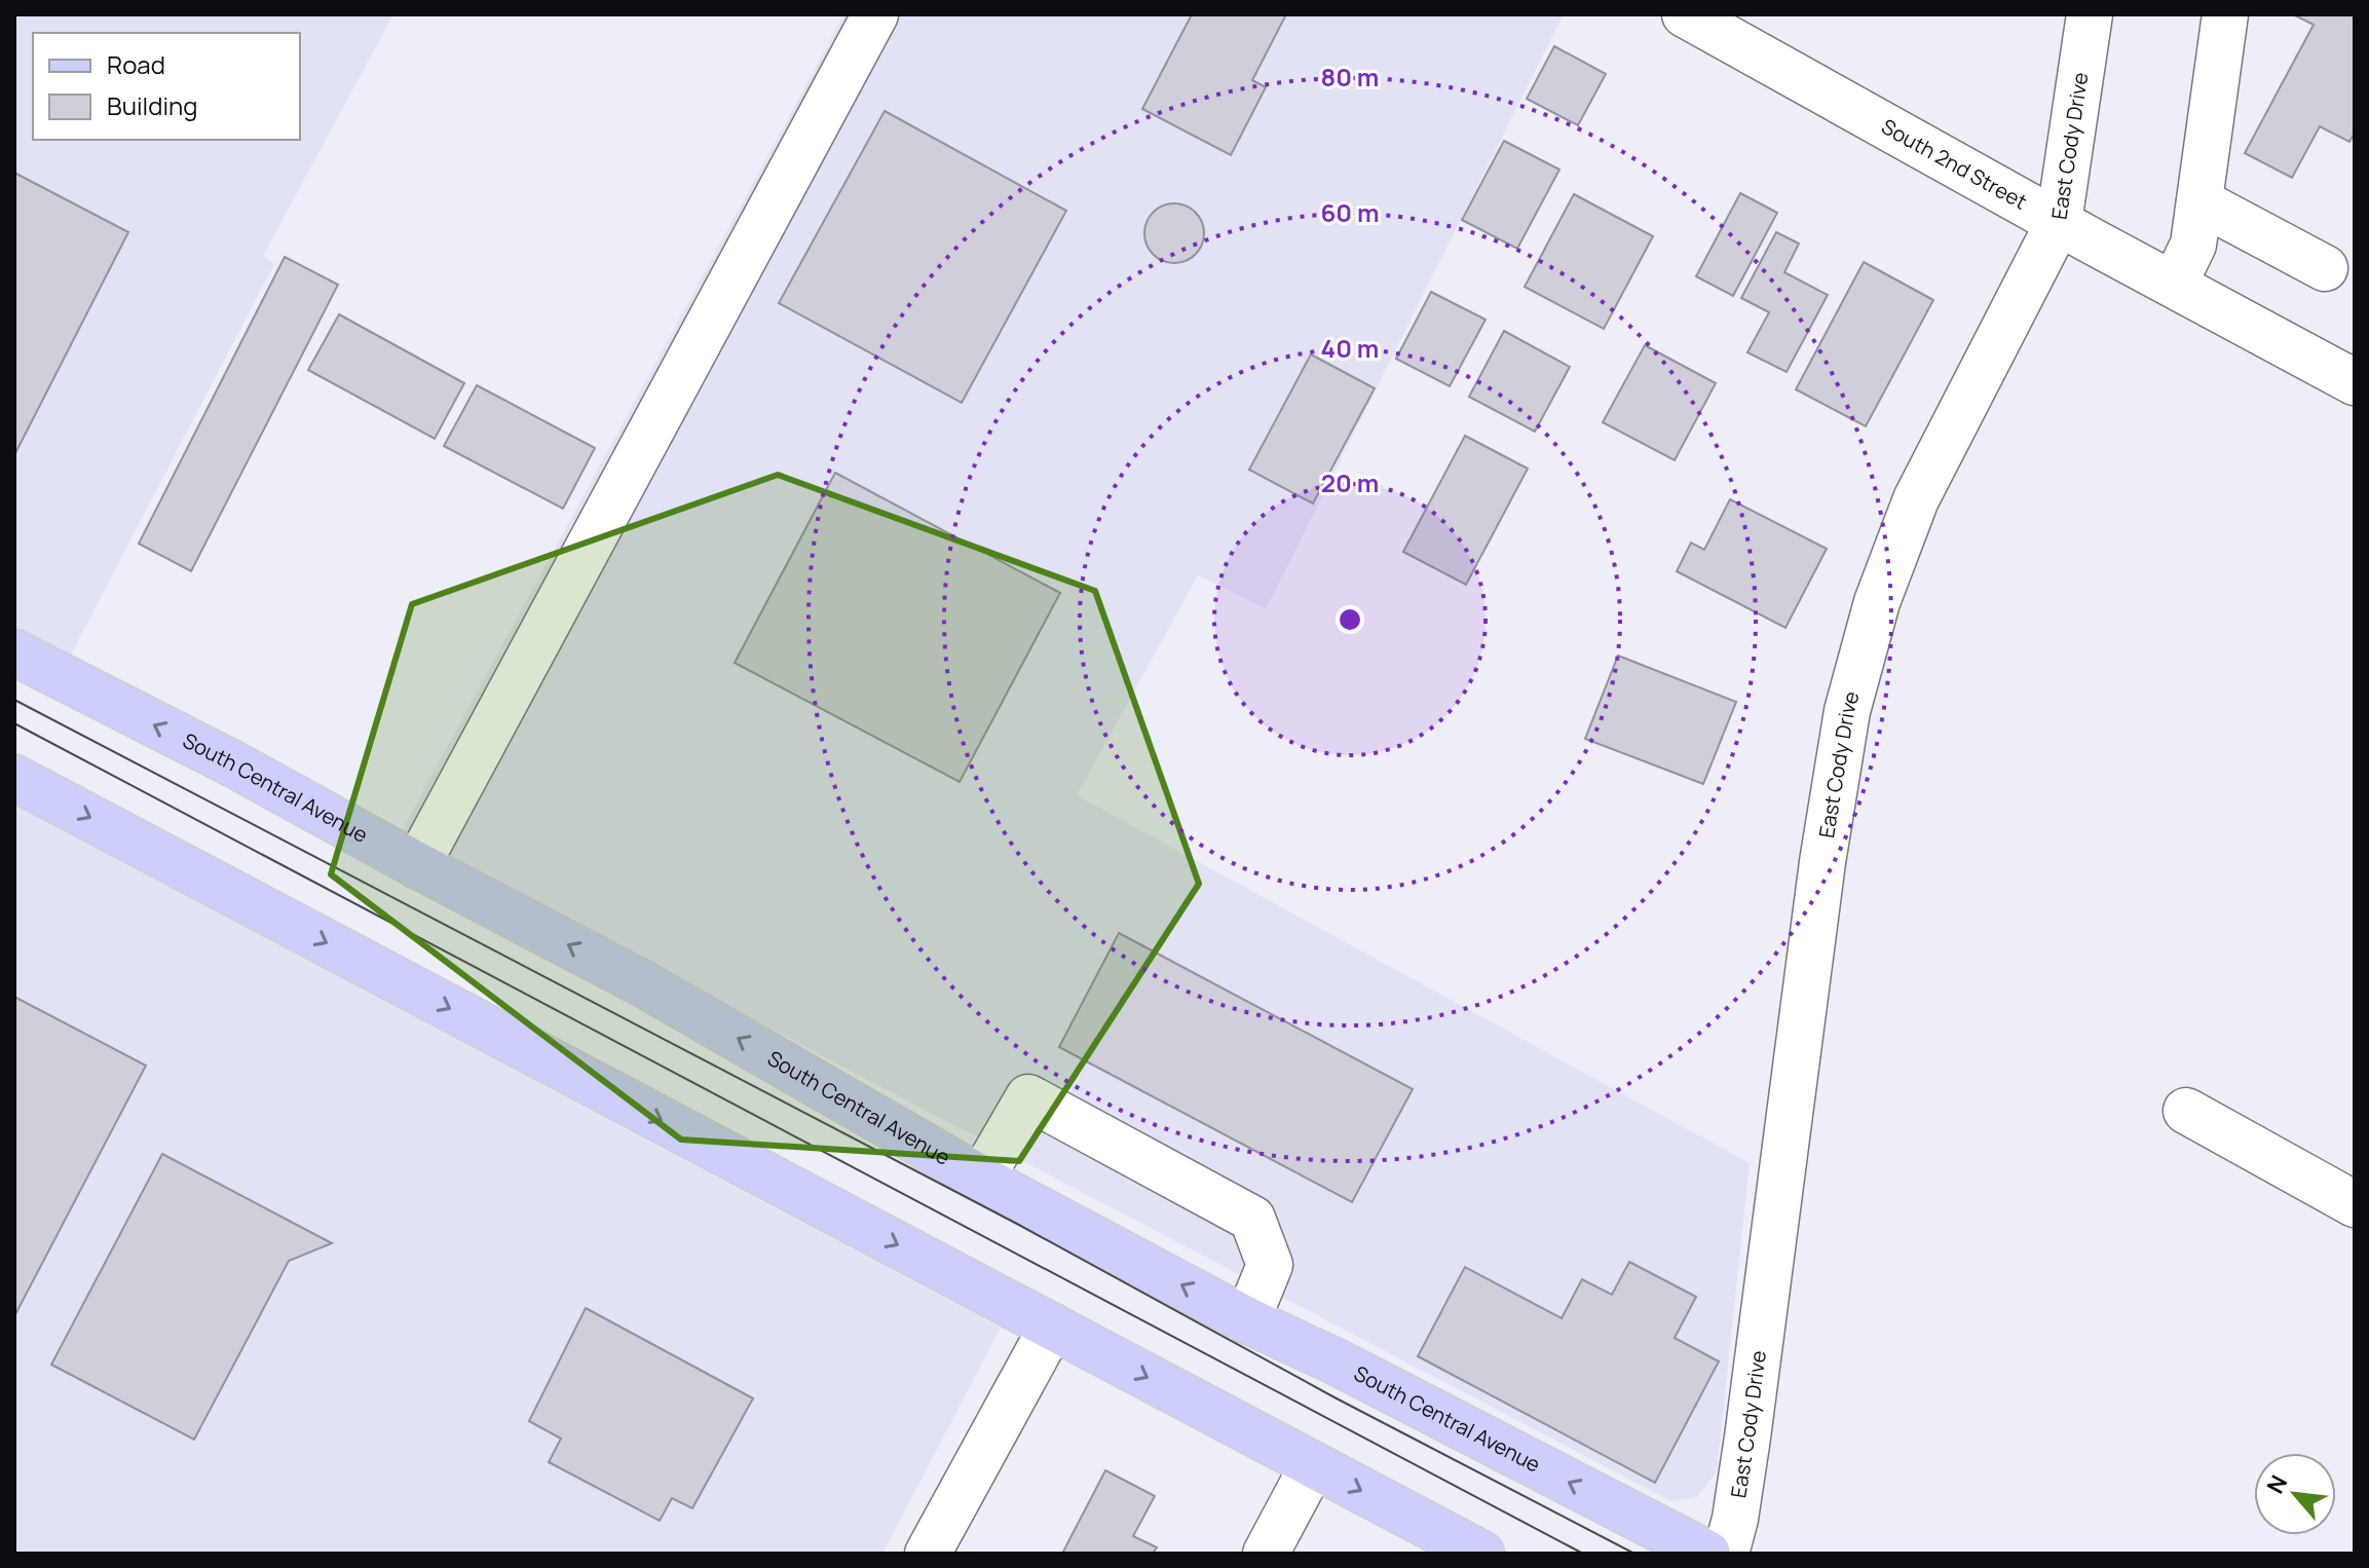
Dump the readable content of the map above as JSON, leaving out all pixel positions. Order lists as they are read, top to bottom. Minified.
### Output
{"streets":{"main road":["South Central Avenue"],"street":["East Cody Drive","South 2nd Street"]},"crossings":[["East Cody Drive","South 2nd Street"]],"legend":["Road","Building"],"north":"top left","rings":["80 m","60 m","40 m","20 m"]}
